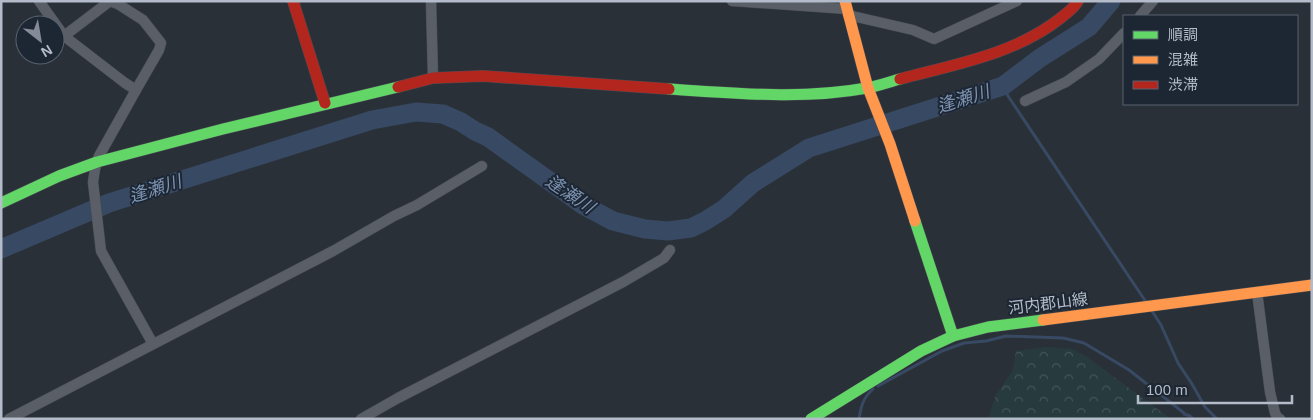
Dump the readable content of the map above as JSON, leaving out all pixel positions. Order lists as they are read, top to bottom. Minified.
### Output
{"streets":{"street":["河内郡山線"]},"water":["逢瀬川"],"legend":["順調","混雑","渋滞"],"scale_bar":"100 m","north":"bottom right"}
